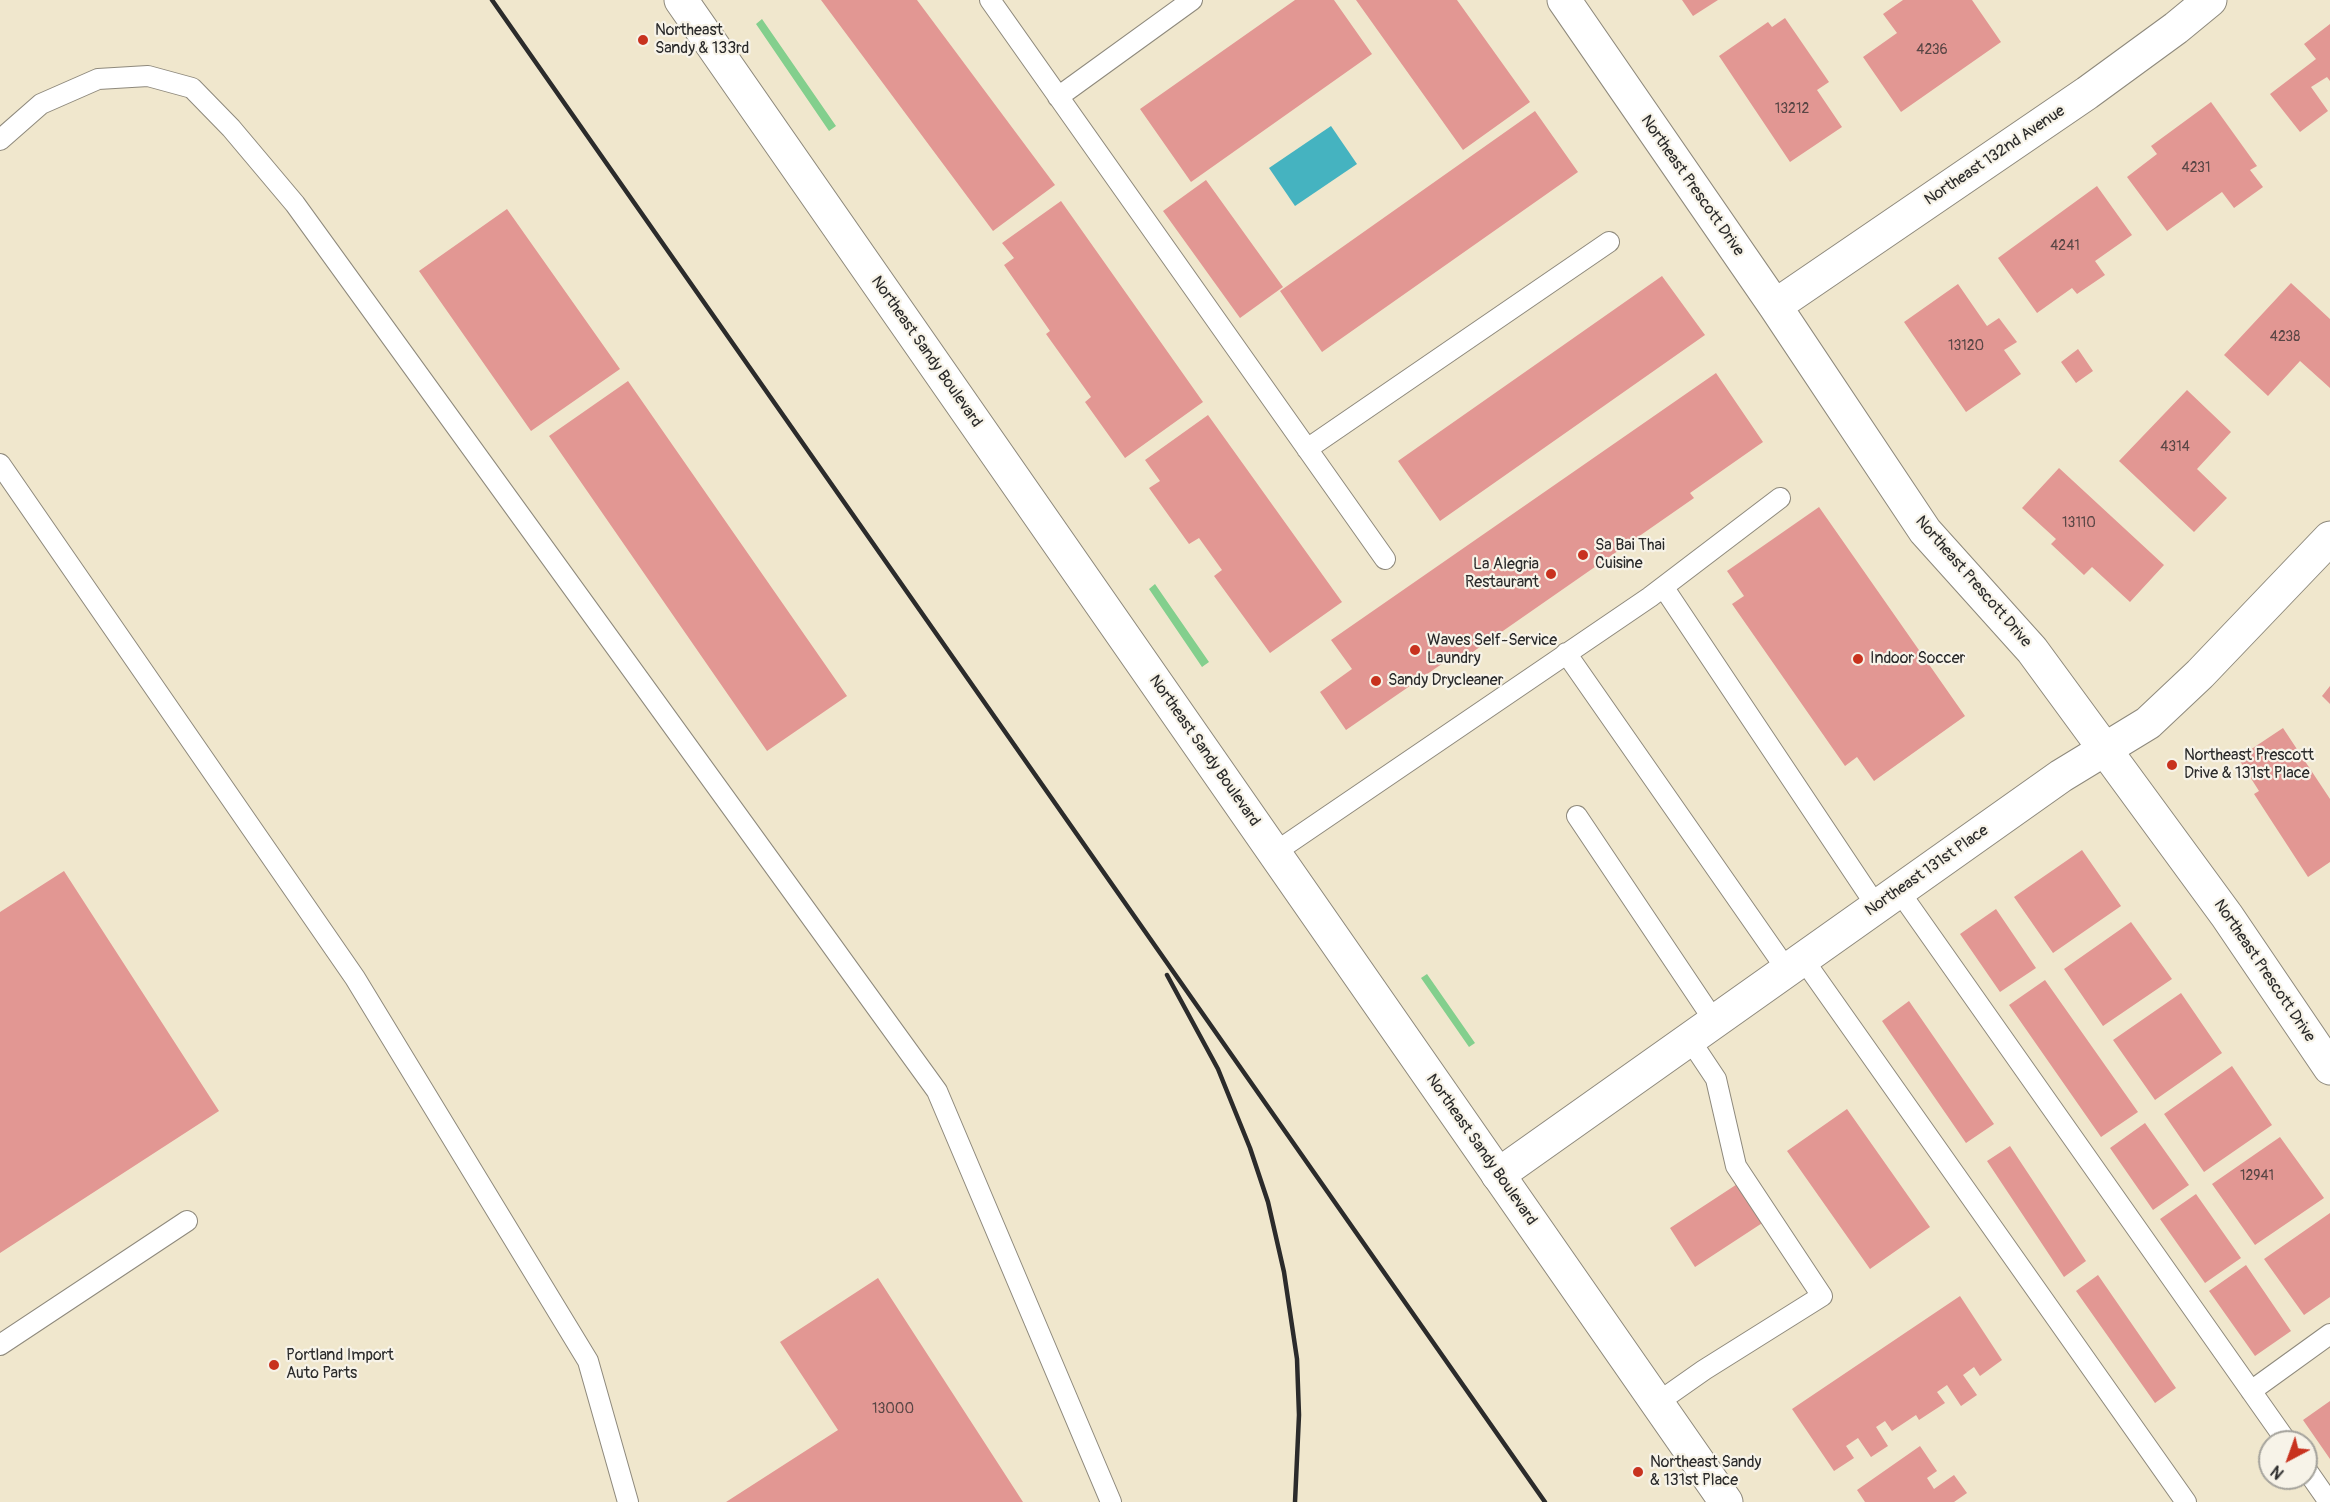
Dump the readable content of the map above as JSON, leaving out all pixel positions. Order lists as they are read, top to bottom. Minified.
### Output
{"streets":{"street":["Northeast 132nd Avenue","Northeast Prescott Drive","Northeast Sandy Boulevard","Northeast 131st Place"]},"crossings":[["Northeast 132nd Avenue","Northeast Prescott Drive"],["Northeast Prescott Drive","Northeast 131st Place"],["Northeast Sandy Boulevard","Northeast 131st Place"]],"places":["Northeast Sandy & 133rd","Sa Bai Thai Cuisine","La Alegria Restaurant","Waves Self-Service Laundry","Indoor Soccer","Sandy Drycleaner","Northeast Prescott Drive & 131st Place","Portland Import Auto Parts","Northeast Sandy & 131st Place"],"house_numbers":["4236","13212","4231","4241","4238","13120","4314","13110","12941","13000"],"north":"bottom left"}
